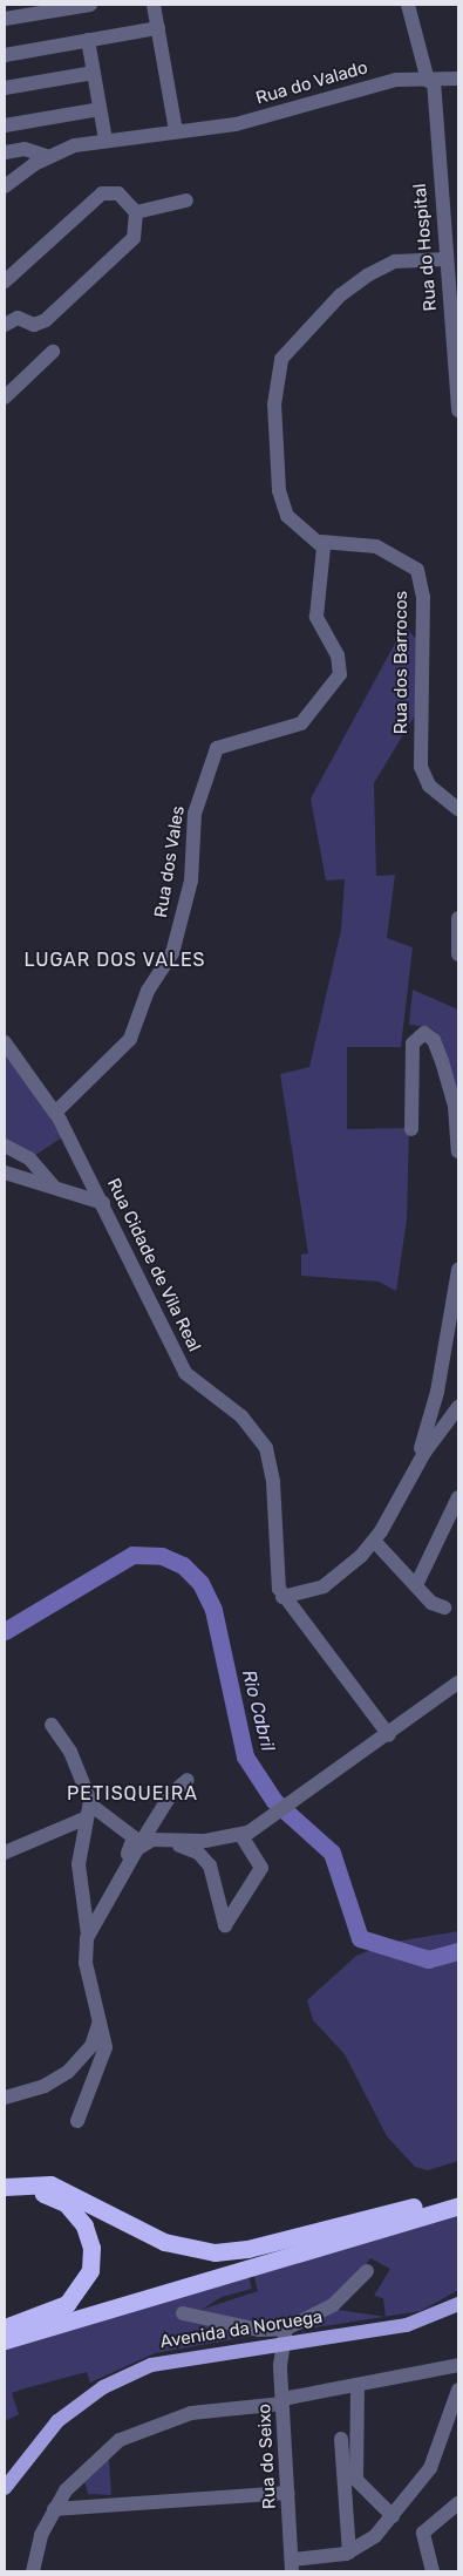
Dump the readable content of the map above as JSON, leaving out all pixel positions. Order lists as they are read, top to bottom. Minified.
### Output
{"streets":{"main road":["Avenida da Noruega"],"street":["Rua do Valado","Rua do Hospital","Rua dos Barrocos","Rua dos Vales","Rua Cidade de Vila Real","Rua do Seixo"]},"crossings":[["Rua do Valado","Rua do Hospital"],["Rua dos Barrocos","Rua dos Vales"],["Rua dos Vales","Rua Cidade de Vila Real"],["Avenida da Noruega","Rua do Seixo"]],"districts":["LUGAR DOS VALES","PETISQUEIRA"],"water":["Rio Cabril"]}
